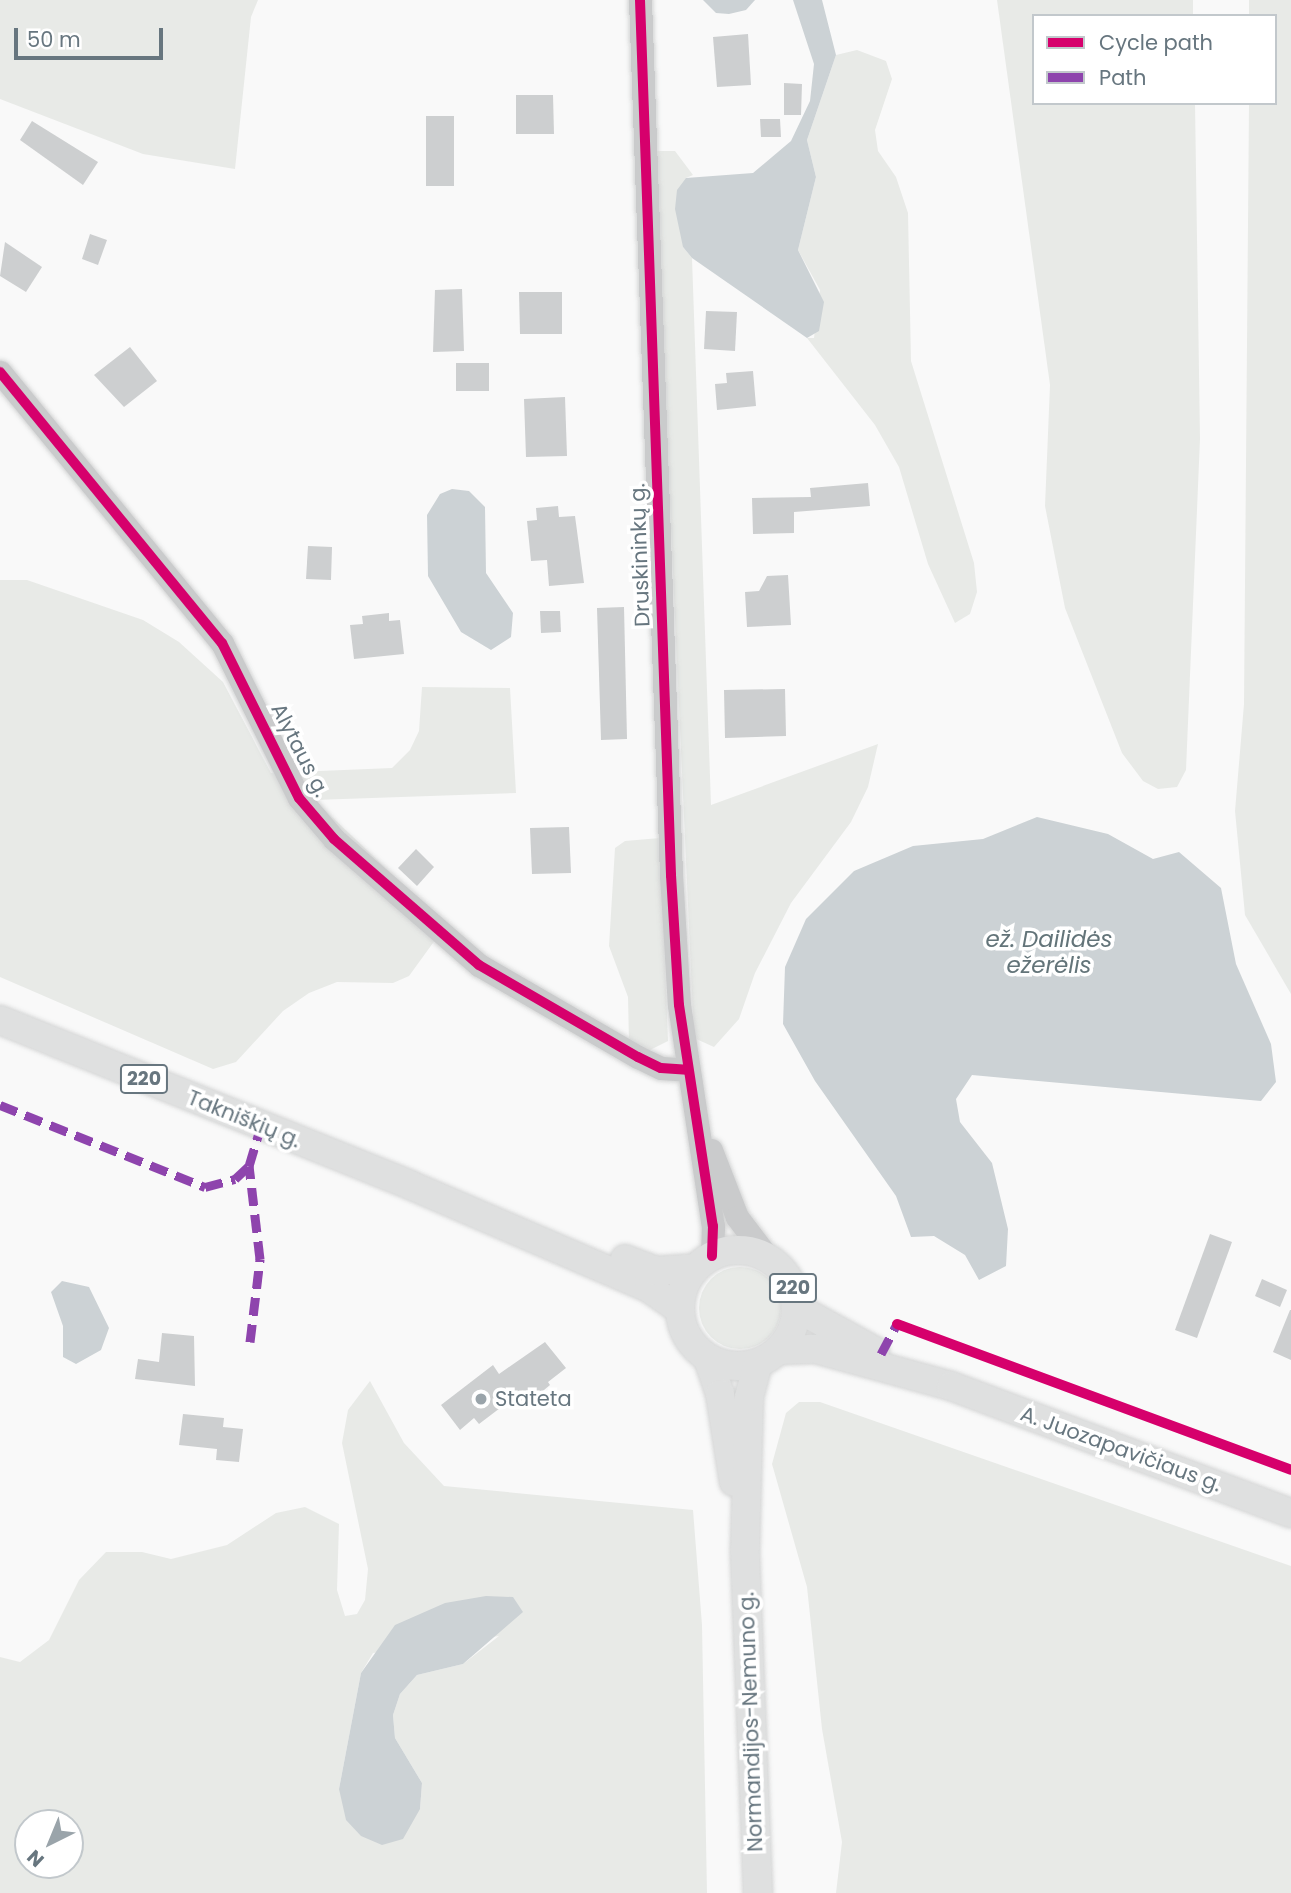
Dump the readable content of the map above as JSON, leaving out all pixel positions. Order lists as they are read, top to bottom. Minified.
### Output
{"streets":{"main road":["220","Takniškių g.","A. Juozapavičiaus g.","Normandijos-Nemuno g."],"street":["Druskininkų g.","Alytaus g."]},"crossings":[["Druskininkų g.","Alytaus g."],["220","Takniškių g."],["220","A. Juozapavičiaus g."],["220","Normandijos-Nemuno g."],["A. Juozapavičiaus g.","Normandijos-Nemuno g."]],"water":["ež. Dailidės ežerėlis"],"places":["Stateta"],"legend":["Cycle path","Path"],"scale_bar":"50 m","north":"bottom left"}
